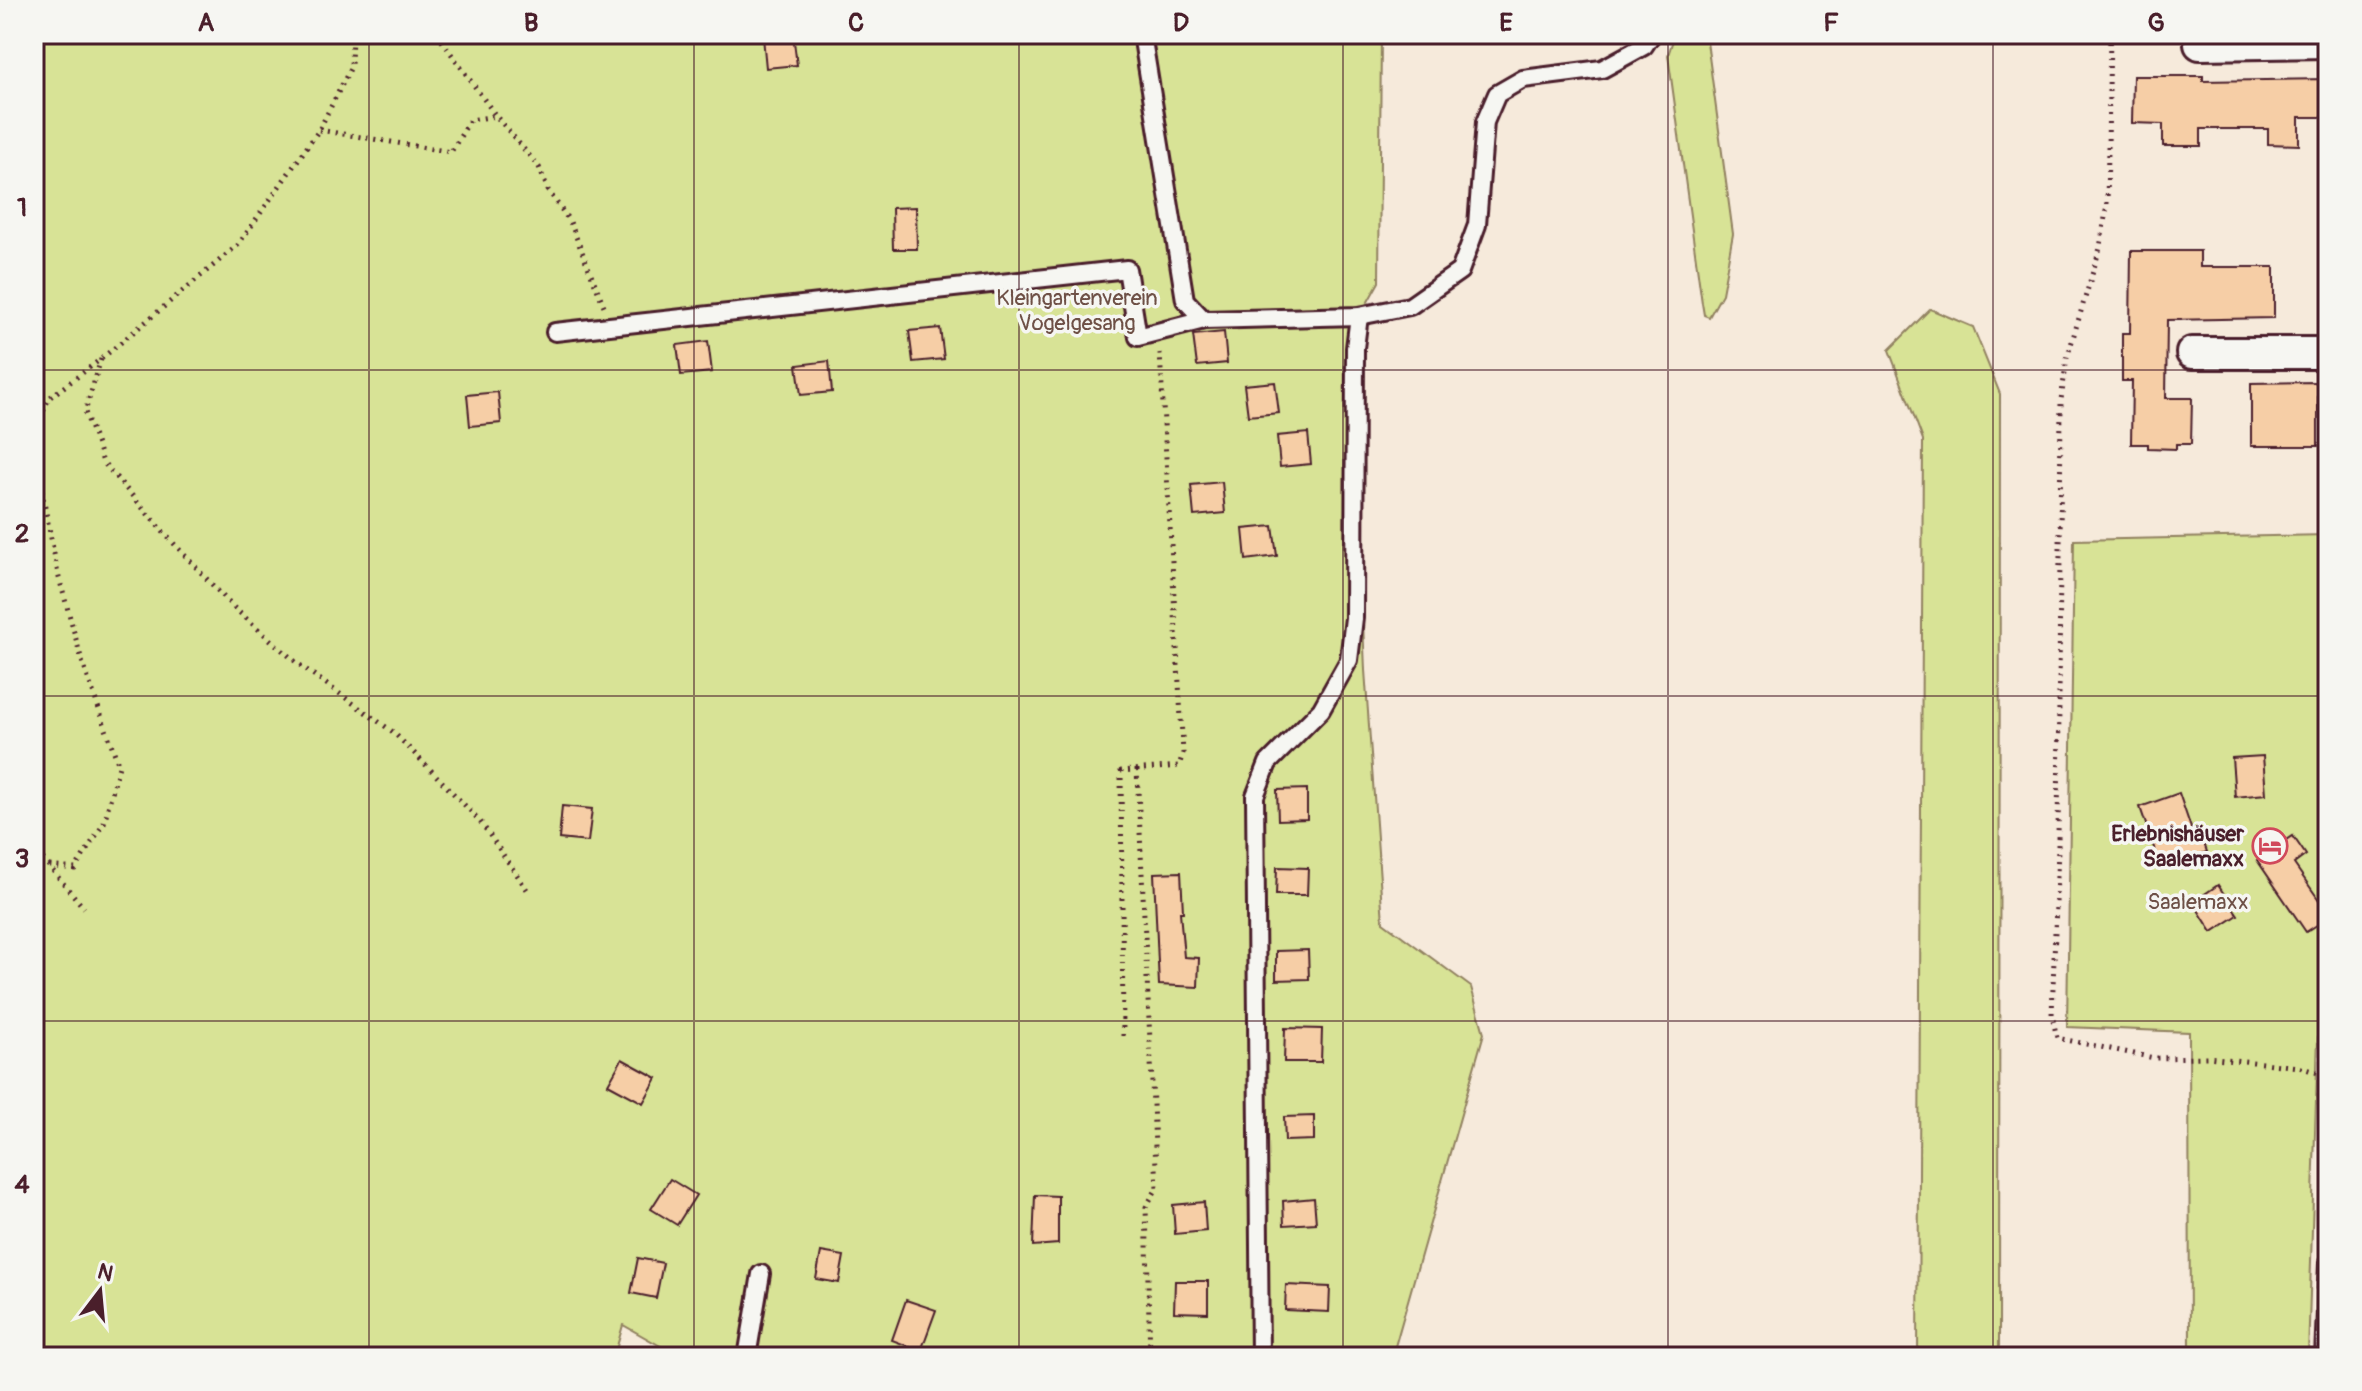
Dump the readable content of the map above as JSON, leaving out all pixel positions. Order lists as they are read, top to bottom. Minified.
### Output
{"parks":["Kleingartenverein Vogelgesang","Saalemaxx"],"places":{"hotel":["Erlebnishäuser Saalemaxx"]},"north":"top","grid":{"columns":["A","B","C","D","E","F","G"],"rows":["1","2","3","4"]}}
